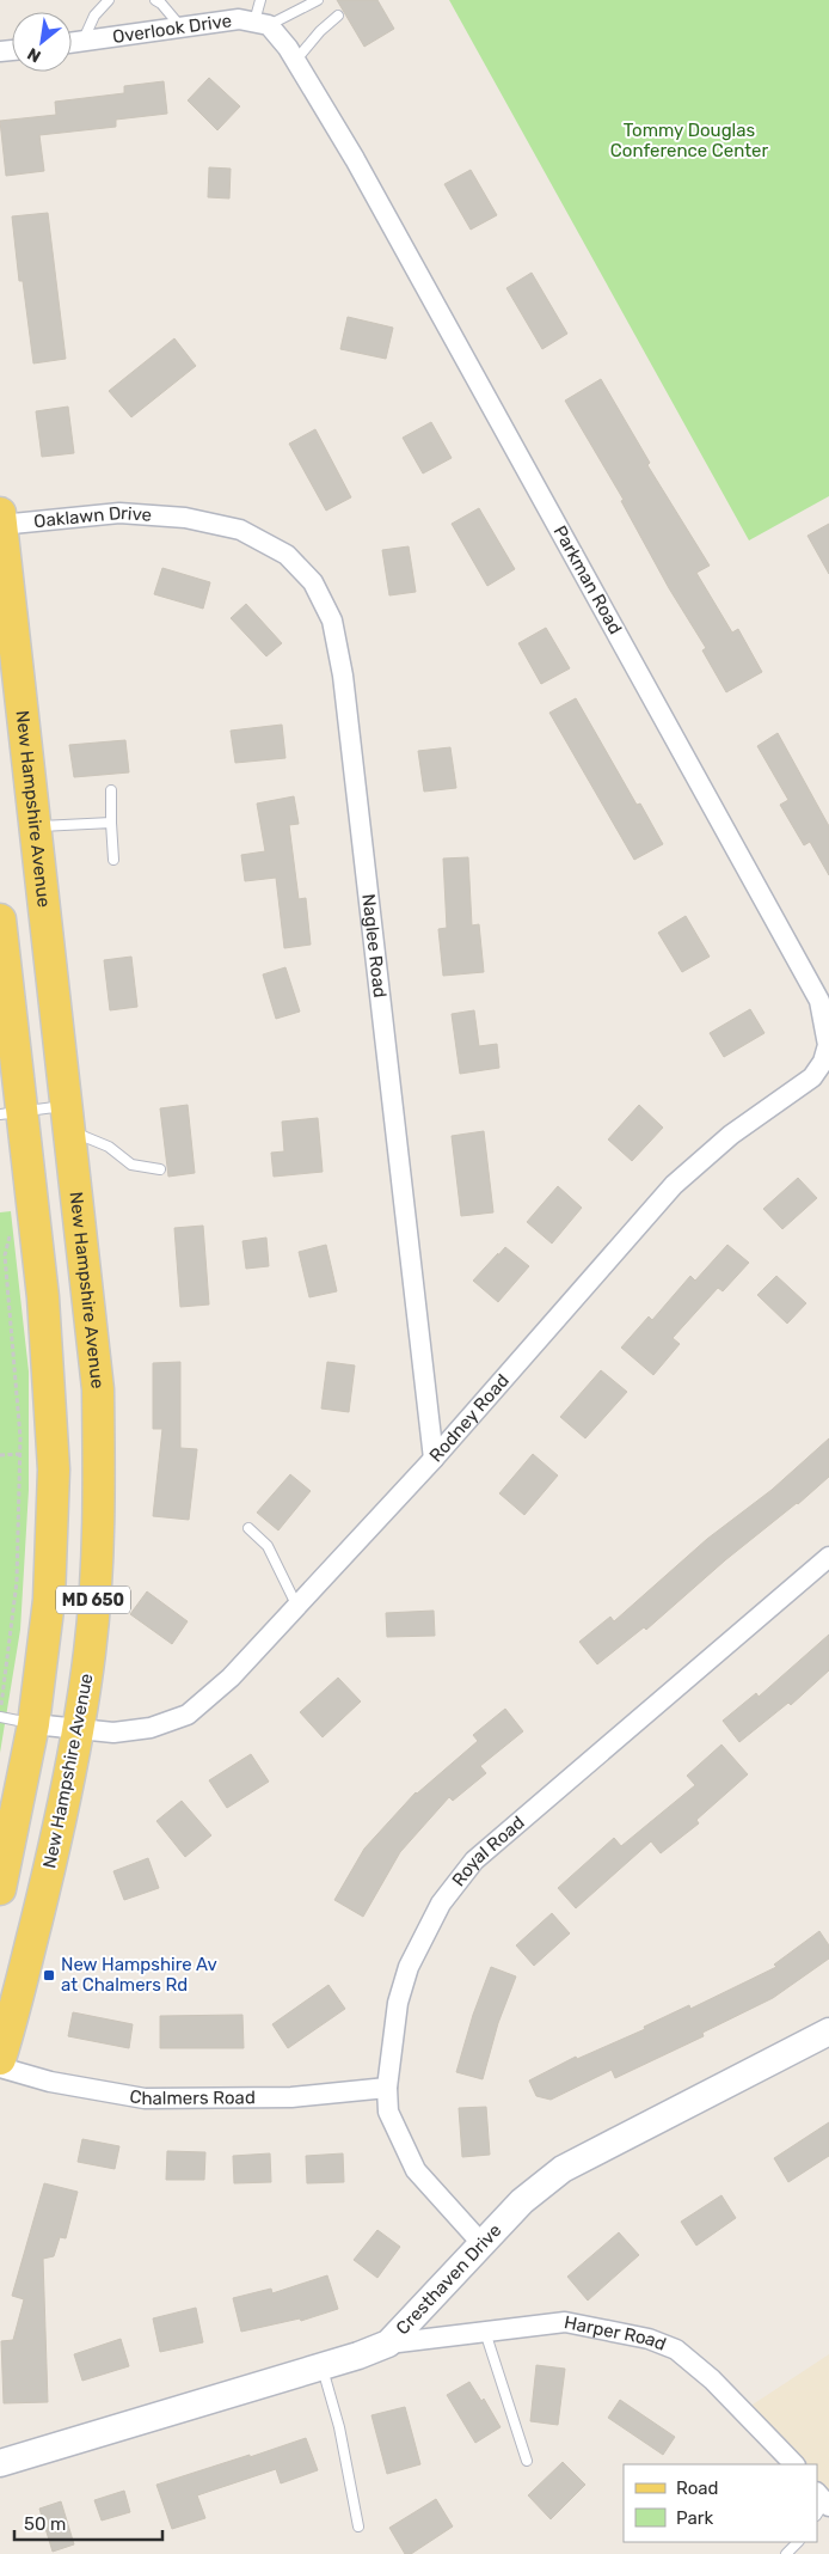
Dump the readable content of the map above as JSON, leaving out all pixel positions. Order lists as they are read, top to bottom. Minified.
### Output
{"streets":{"main road":["New Hampshire Avenue","MD 650"],"street":["Overlook Drive","Oaklawn Drive","Parkman Road","Naglee Road","Rodney Road","Royal Road","Chalmers Road","Cresthaven Drive","Harper Road"]},"crossings":[["Oaklawn Drive","New Hampshire Avenue"],["Oaklawn Drive","Naglee Road"],["Parkman Road","Rodney Road"],["New Hampshire Avenue","Rodney Road"],["Naglee Road","Rodney Road"],["Rodney Road","MD 650"],["Royal Road","Chalmers Road"],["Royal Road","Cresthaven Drive"],["Cresthaven Drive","Harper Road"]],"parks":["Tommy Douglas Conference Center"],"places":{"transit":["New Hampshire Av at Chalmers Rd"]},"legend":["Road","Park"],"scale_bar":"50 m","north":"bottom left"}
